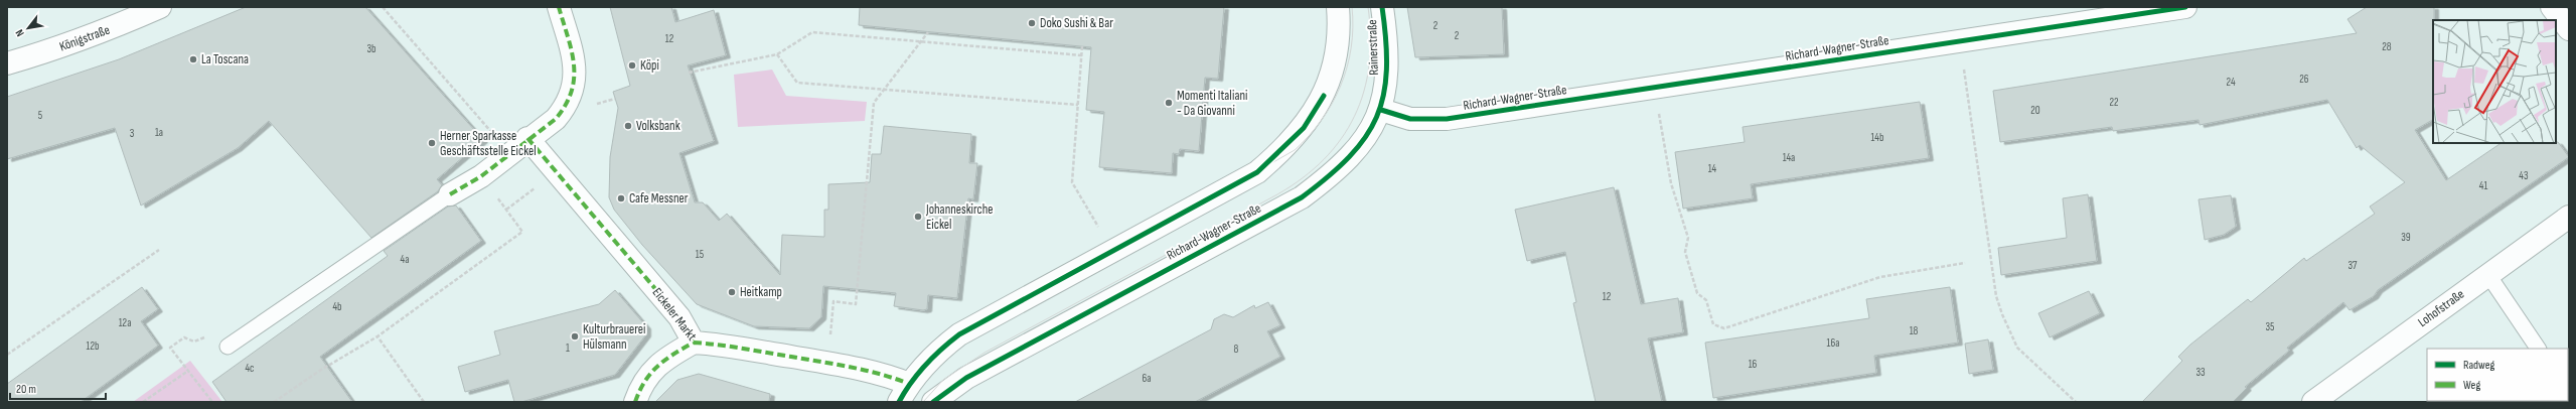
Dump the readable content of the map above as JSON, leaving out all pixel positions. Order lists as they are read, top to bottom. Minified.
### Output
{"streets":{"street":["Königstraße","Rainerstraße","Richard-Wagner-Straße","Lohofstraße","Eickeler Markt"]},"crossings":[["Rainerstraße","Richard-Wagner-Straße"]],"places":["Doko Sushi & Bar","La Toscana","Köpi","Momenti Italiani - Da Giovanni","Volksbank","Herner Sparkasse Geschäftsstelle Eickel","Cafe Messner","Johanneskirche Eickel","Heitkamp","Kulturbrauerei Hülsmann"],"house_numbers":["2","2","12","28","3b","26","24","22","20","5","1a","3","14b","14a","14","43","41","39","15","4a","37","12","4b","12a","35","18","16a","12b","1","8","16","4c","33","6a"],"legend":["Radweg","Weg"],"scale_bar":"20 m","north":"bottom left"}
